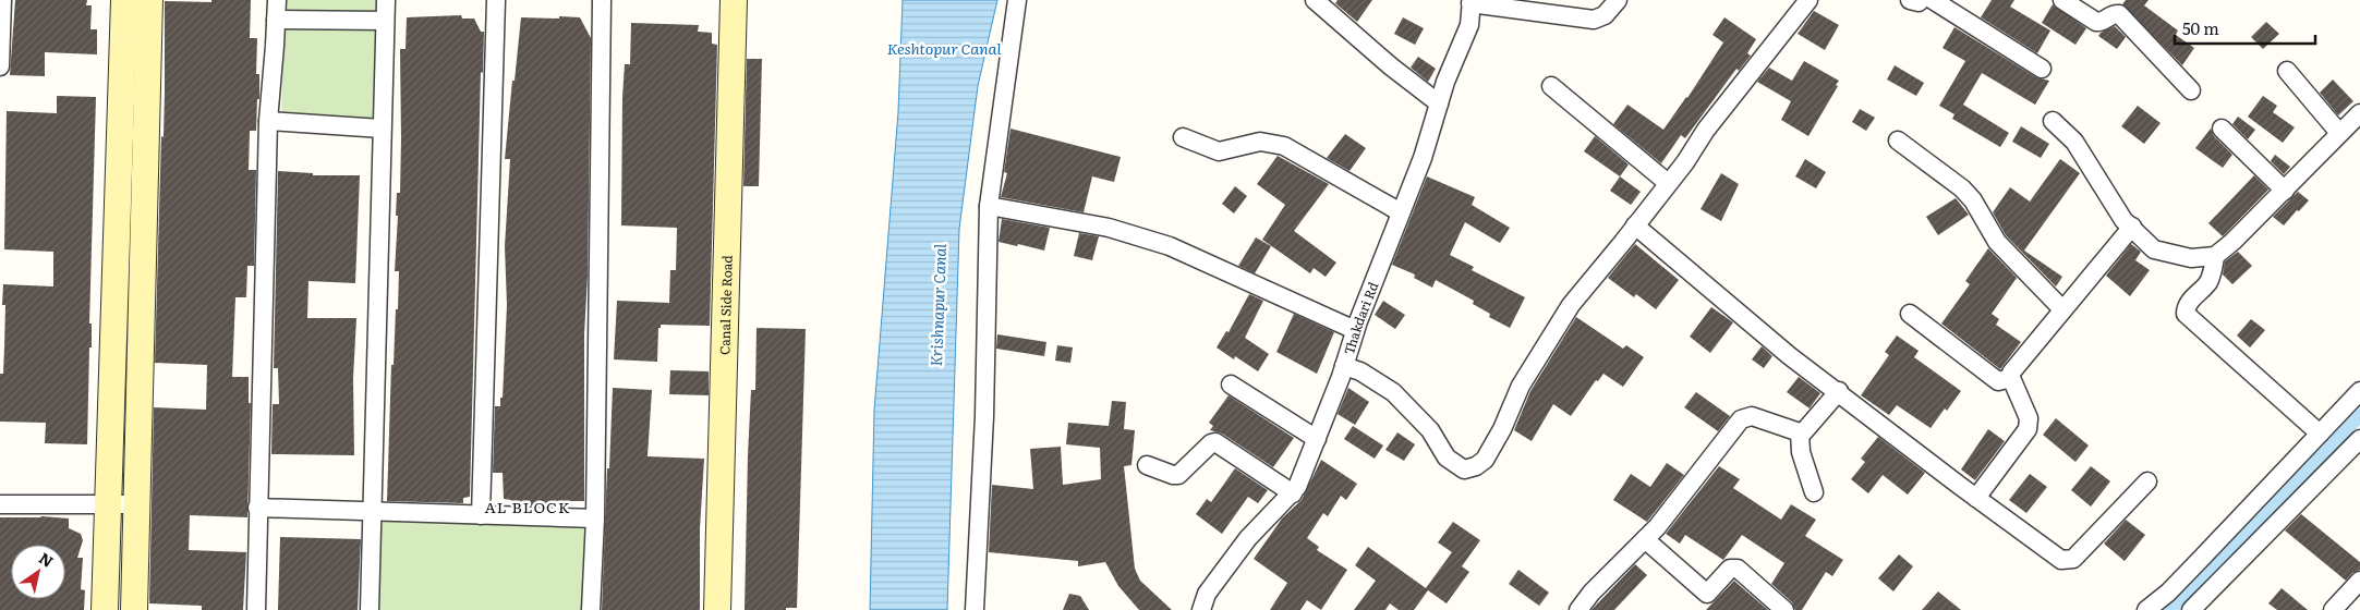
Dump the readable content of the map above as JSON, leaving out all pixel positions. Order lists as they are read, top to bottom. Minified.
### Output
{"streets":{"main road":["Canal Side Road"],"street":["Thakdari Rd"]},"districts":["AL BLOCK"],"water":["Keshtopur Canal","Krishnapur Canal"],"scale_bar":"50 m","north":"top right"}
